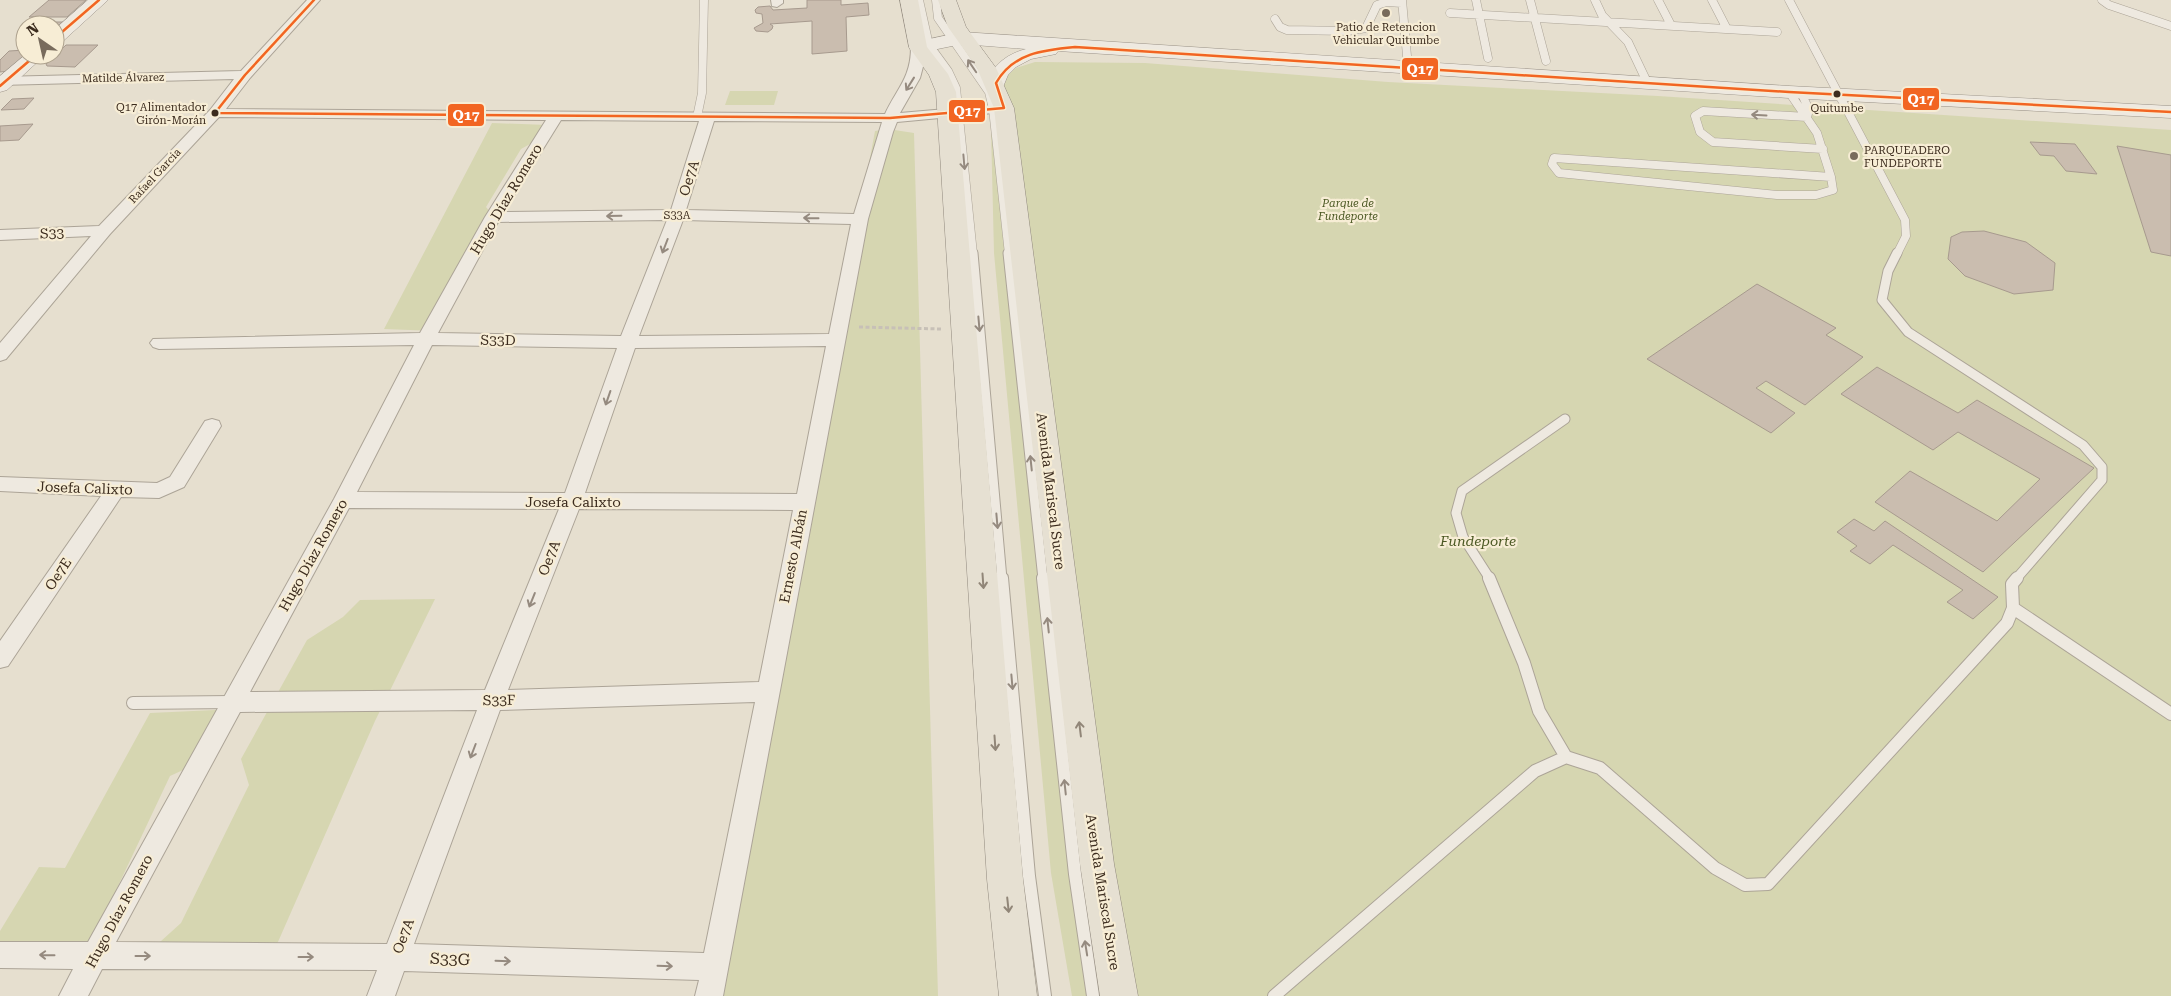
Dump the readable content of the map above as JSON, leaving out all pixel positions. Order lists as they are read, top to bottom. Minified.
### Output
{"streets":{"main road":["Avenida Mariscal Sucre"],"street":["Matilde Álvarez","Rafael Garcia","Oe7A","Hugo Díaz Romero","S33A","S33","S33D","Josefa Calixto","Ernesto Albán","Oe7E","S33F","S33G"]},"crossings":[["Matilde Álvarez","Rafael Garcia"],["Rafael Garcia","S33"],["Oe7A","S33A"],["Oe7A","S33D"],["Oe7A","Josefa Calixto"],["Oe7A","S33F"],["Oe7A","S33G"],["Hugo Díaz Romero","S33A"],["Hugo Díaz Romero","S33D"],["Hugo Díaz Romero","Josefa Calixto"],["Hugo Díaz Romero","S33F"],["Hugo Díaz Romero","S33G"],["S33A","Ernesto Albán"],["S33D","Ernesto Albán"],["Josefa Calixto","Ernesto Albán"],["Josefa Calixto","Oe7E"],["Ernesto Albán","S33F"],["Ernesto Albán","S33G"]],"one_way":["Oe7A"],"parks":["Parque de Fundeporte","Fundeporte"],"places":["Patio de Retencion Vehicular Quitumbe","Quitumbe","Q17 Alimentador Girón-Morán","PARQUEADERO FUNDEPORTE"],"lines":["transit line Q17"],"north":"top left"}
